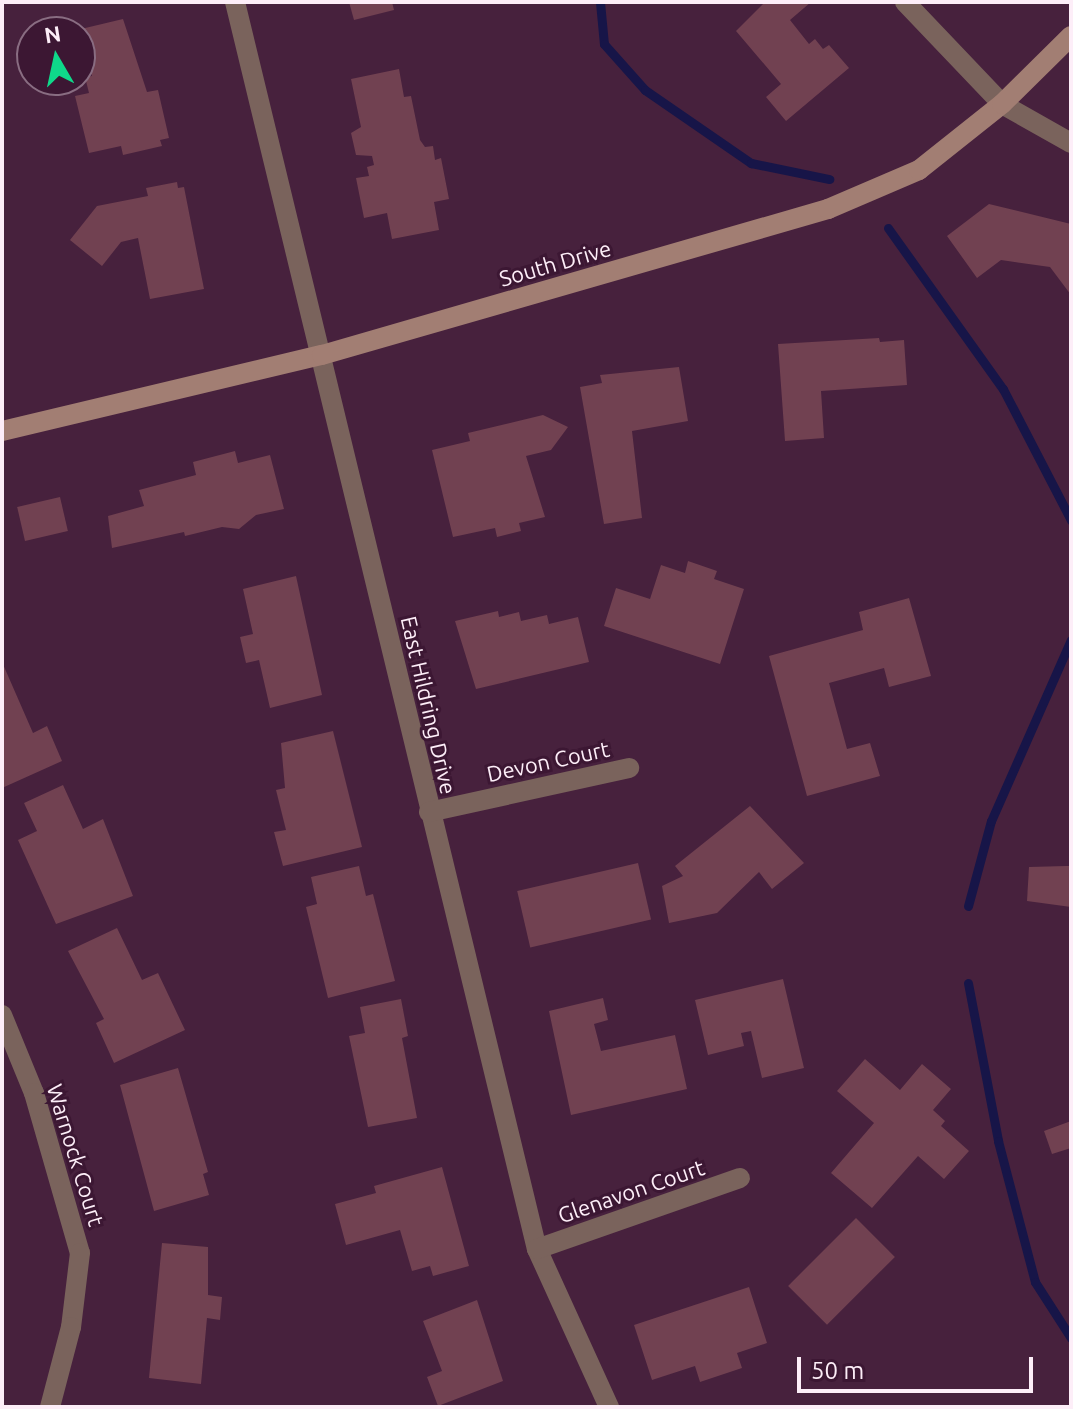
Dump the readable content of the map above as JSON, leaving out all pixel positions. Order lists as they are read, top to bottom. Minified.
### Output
{"streets":{"street":["South Drive","East Hildring Drive","Devon Court","Warnock Court","Glenavon Court"]},"crossings":[["South Drive","East Hildring Drive"],["East Hildring Drive","Devon Court"],["East Hildring Drive","Glenavon Court"]],"scale_bar":"50 m","north":"top"}
